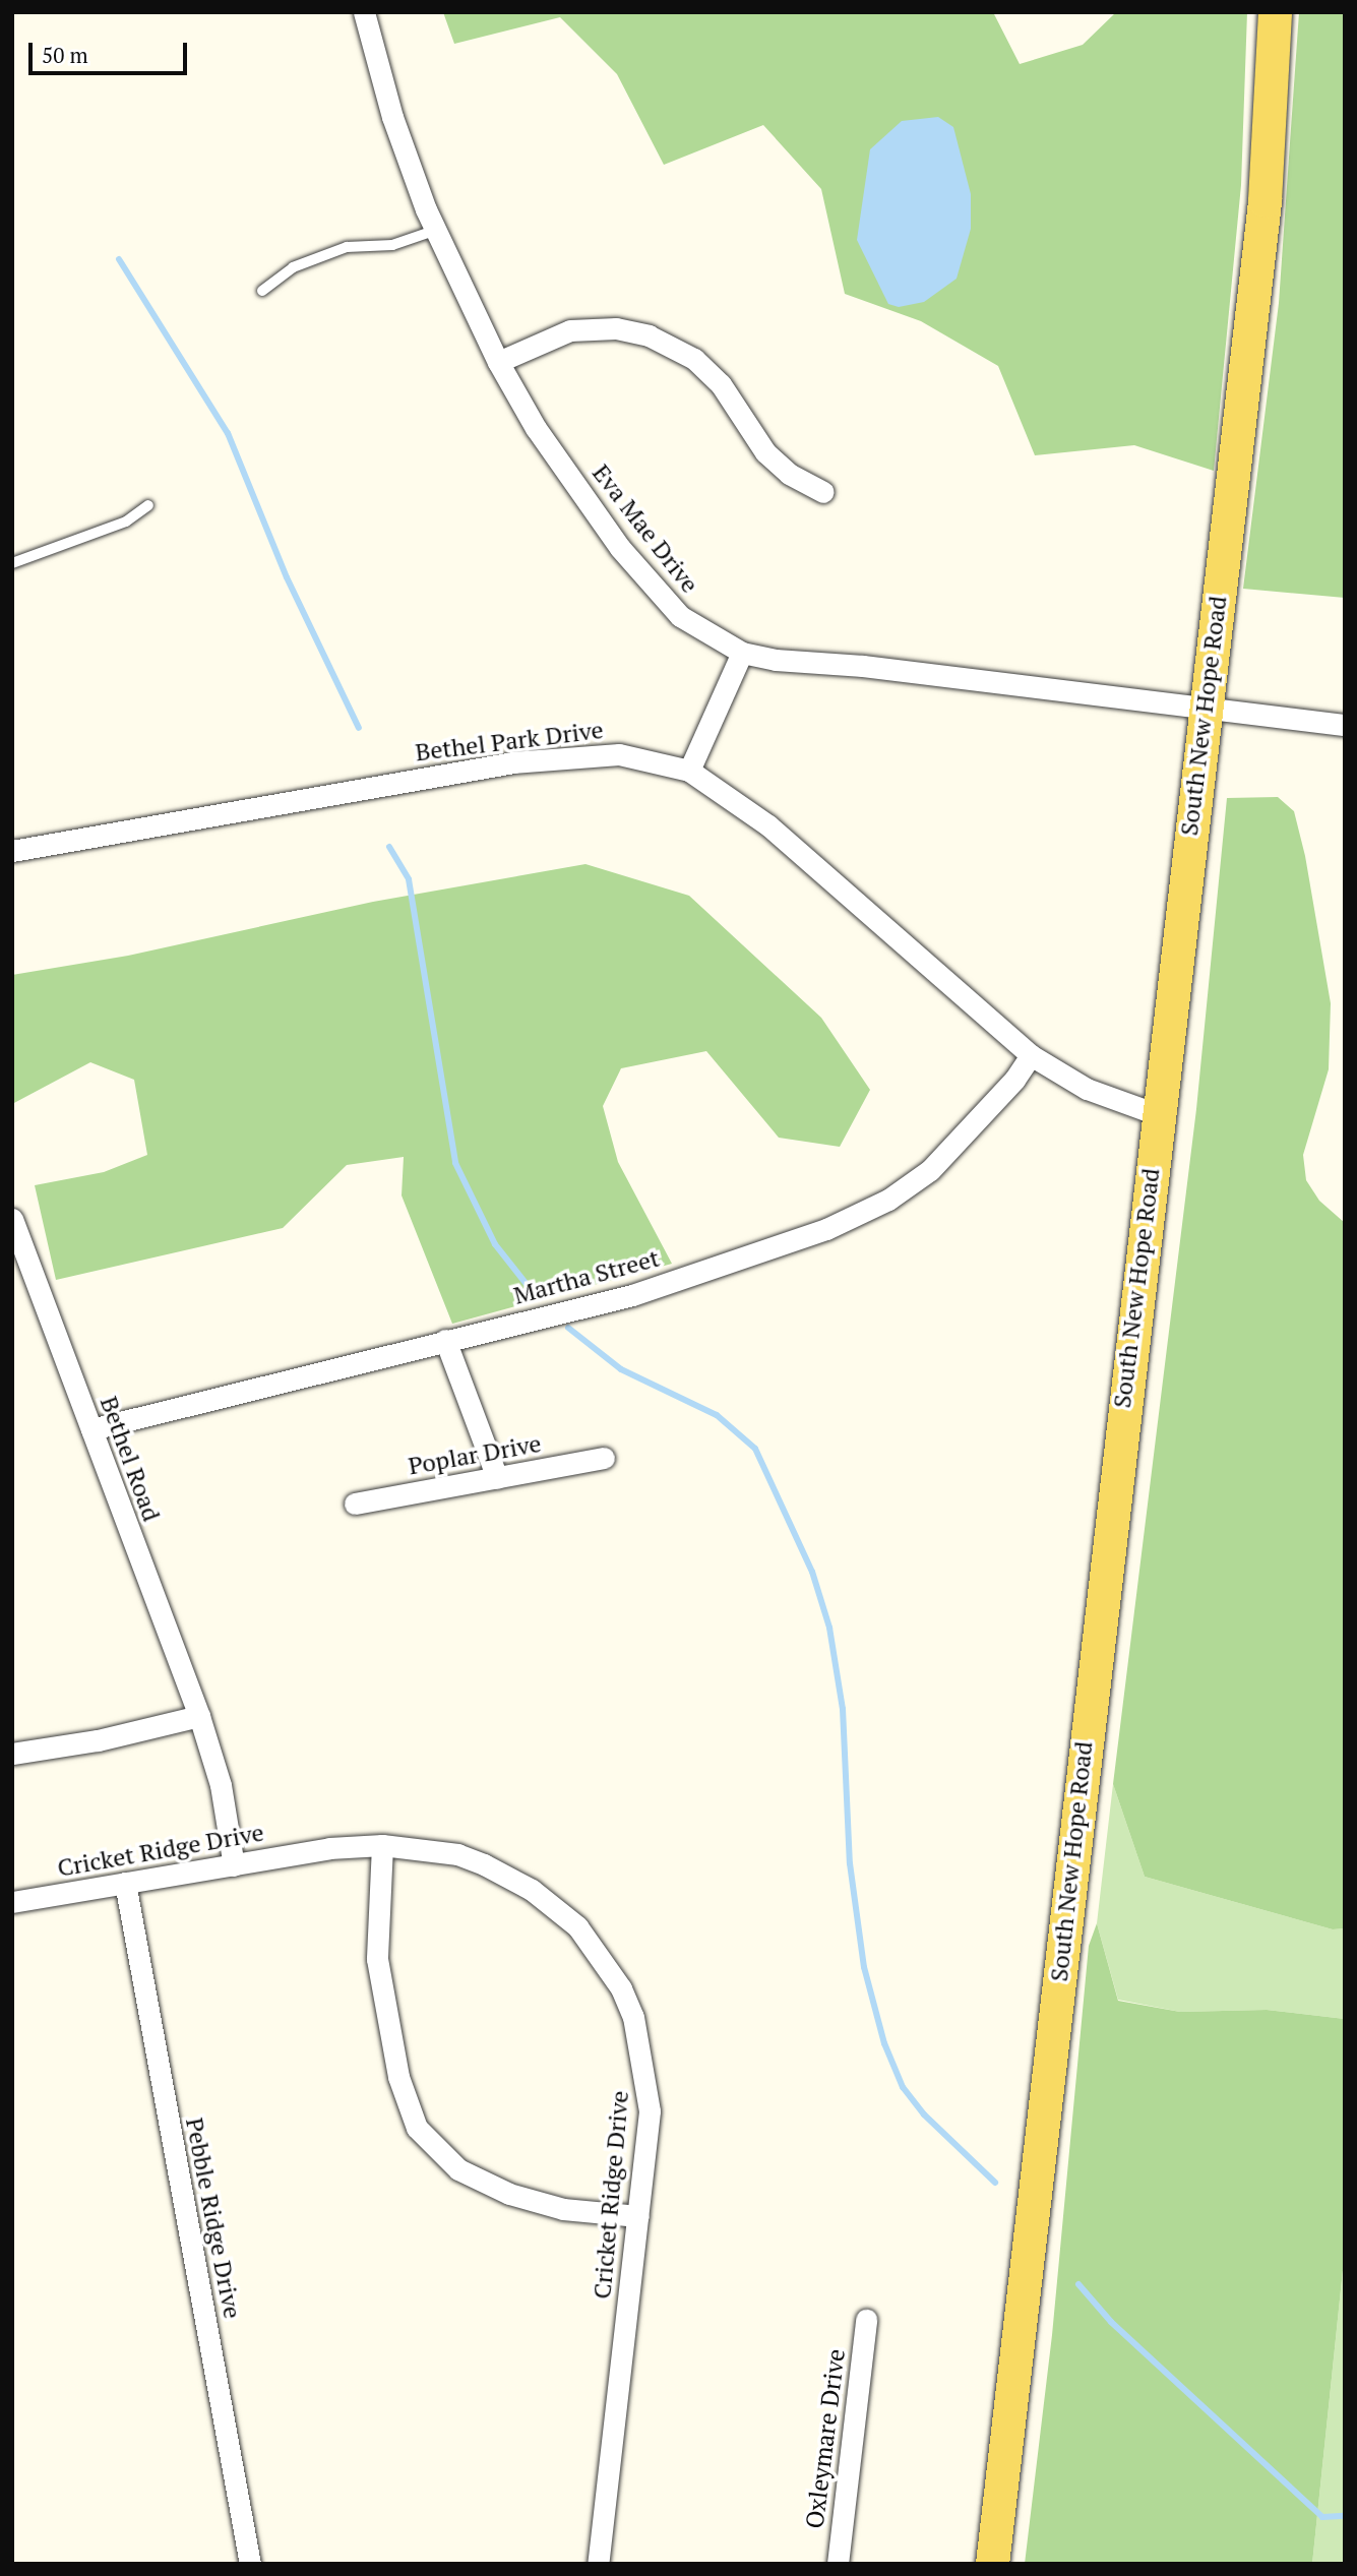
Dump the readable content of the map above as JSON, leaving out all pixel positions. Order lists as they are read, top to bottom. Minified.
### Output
{"streets":{"main road":["South New Hope Road"],"street":["Eva Mae Drive","Bethel Park Drive","Martha Street","Poplar Drive","Bethel Road","Cricket Ridge Drive","Pebble Ridge Drive","Oxleymare Drive"]},"crossings":[["Eva Mae Drive","South New Hope Road"],["South New Hope Road","Bethel Park Drive"],["Bethel Park Drive","Martha Street"],["Martha Street","Bethel Road"],["Bethel Road","Cricket Ridge Drive"],["Cricket Ridge Drive","Pebble Ridge Drive"]],"scale_bar":"50 m"}
